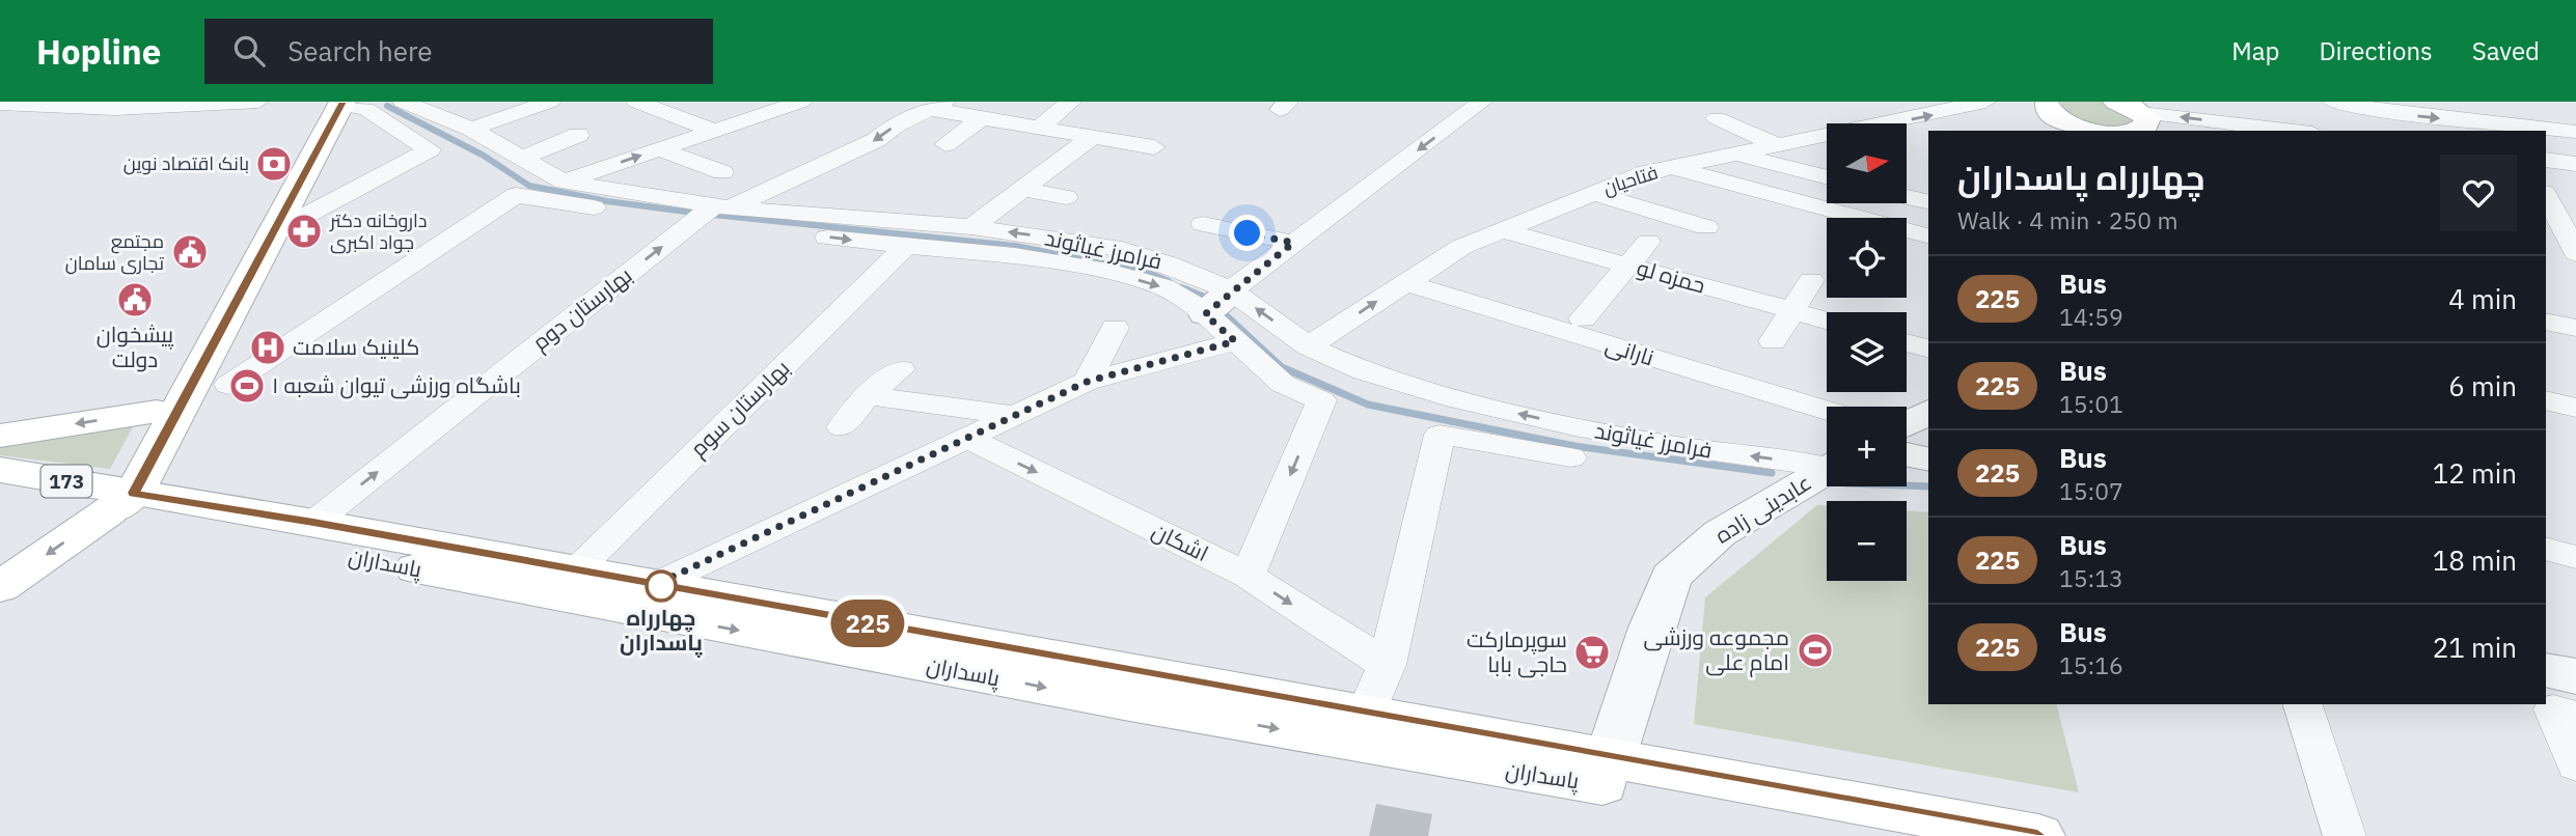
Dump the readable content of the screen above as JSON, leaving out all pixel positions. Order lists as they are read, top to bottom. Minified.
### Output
{"streets":{"main road":["173","پاسداران"],"street":["فتاحیان","فرامرز غیاثوند","حمزه لو","بهارستان دوم","نارانی","بهارستان سوم","عابدینی زاده","اشکان"]},"crossings":[["فتاحیان","فرامرز غیاثوند"],["فتاحیان","حمزه لو"],["فتاحیان","نارانی"],["فرامرز غیاثوند","بهارستان دوم"],["فرامرز غیاثوند","بهارستان سوم"],["فرامرز غیاثوند","اشکان"],["بهارستان دوم","پاسداران"],["بهارستان سوم","پاسداران"],["عابدینی زاده","پاسداران"]],"one_way":["اشکان"],"places":{"bank":["بانک اقتصاد نوین"],"pharmacy":["داروخانه دکتر جواد اکبری"],"public building":["مجتمع تجاری سامان","پیشخوان دولت"],"hospital":["کلینیک سلامت"],"sports":["باشگاه ورزشی تیوان شعبه ۱","مجموعه ورزشی امام علی"],"other":["چهارراه پاسداران"],"supermarket":["سوپرمارکت حاجی بابا"]},"lines":["bus line 225"],"north":"right","page":{"header":"Hopline","search":"Search here","nav":["Map","Directions","Saved"],"on_map":"225","map_buttons":["+","−"],"heading":["چهارراه پاسداران","Walk · 4 min · 250 m"],"list":[{"mark":"225","name":"Bus","note":"14:59","value":"4 min"},{"mark":"225","name":"Bus","note":"15:01","value":"6 min"},{"mark":"225","name":"Bus","note":"15:07","value":"12 min"},{"mark":"225","name":"Bus","note":"15:13","value":"18 min"},{"mark":"225","name":"Bus","note":"15:16","value":"21 min"}]}}
